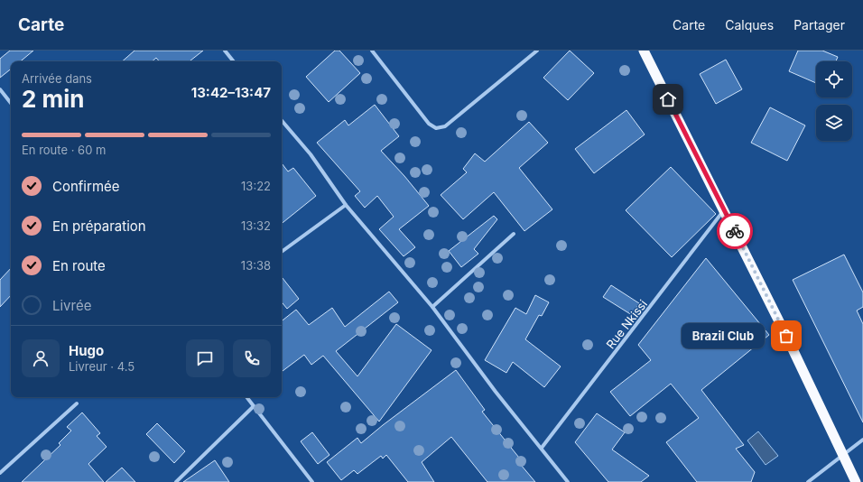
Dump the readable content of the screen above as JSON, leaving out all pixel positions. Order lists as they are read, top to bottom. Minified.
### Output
{"streets":{"street":["Rue Nkissi"]},"places":["Brazil Club"],"page":{"header":"Carte","nav":["Carte","Calques","Partager"],"heading":["2 min","Arrivée dans","13:42–13:47"],"panel":["Hugo","Livreur · 4.5"],"bar":"En route · 60 m","list":[["Confirmée","13:22"],["En préparation","13:32"],["En route","13:38"],"Livrée"],"bubble":"Brazil Club"}}
